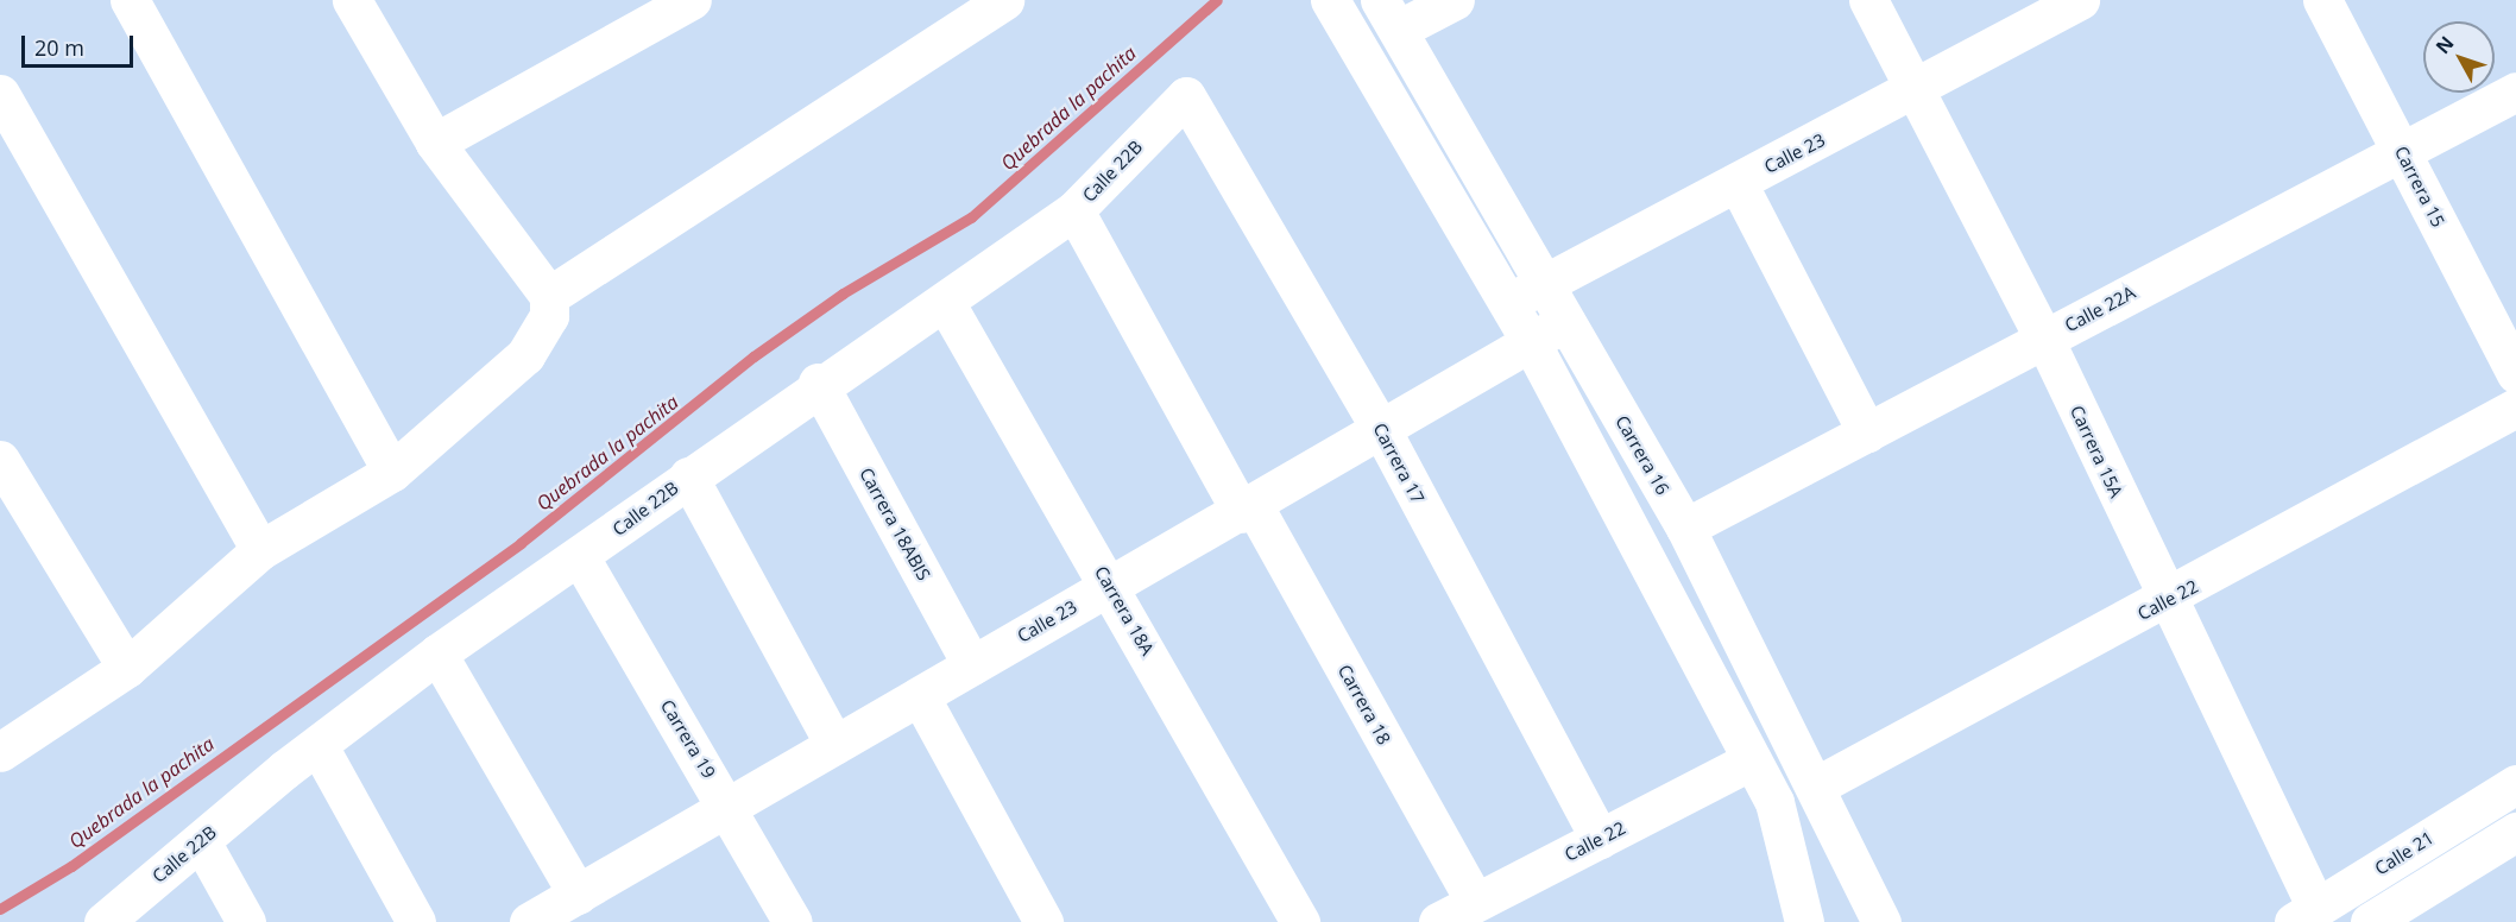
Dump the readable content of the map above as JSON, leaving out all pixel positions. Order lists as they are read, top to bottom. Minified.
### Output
{"streets":{"street":["Calle 23","Calle 22B","Carrera 15","Calle 22A","Carrera 15A","Carrera 16","Carrera 17","Carrera 18ABIS","Calle 22","Carrera 18A","Carrera 18","Carrera 19","Calle 21"]},"crossings":[["Calle 23","Carrera 15A"],["Calle 23","Carrera 16"],["Calle 23","Carrera 17"],["Calle 23","Carrera 18ABIS"],["Calle 23","Carrera 18A"],["Calle 23","Carrera 18"],["Calle 23","Carrera 19"],["Calle 22B","Carrera 17"],["Calle 22B","Carrera 18ABIS"],["Calle 22B","Carrera 18A"],["Calle 22B","Carrera 18"],["Calle 22B","Carrera 19"],["Carrera 15","Calle 22A"],["Calle 22A","Carrera 15A"],["Calle 22A","Carrera 16"],["Carrera 15A","Calle 22"],["Carrera 15A","Calle 21"],["Carrera 16","Calle 22"],["Carrera 17","Calle 22"],["Calle 22","Carrera 18"]],"water":["Quebrada la pachita"],"scale_bar":"20 m","north":"top left"}
